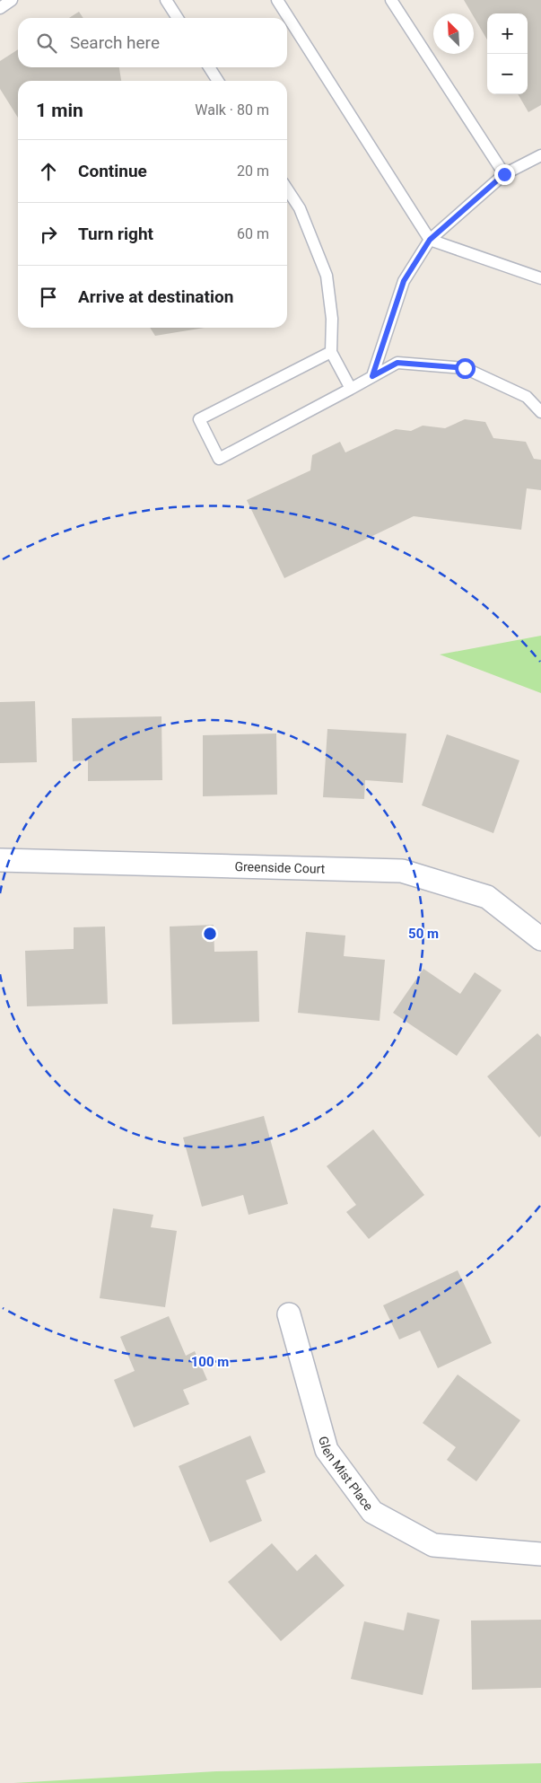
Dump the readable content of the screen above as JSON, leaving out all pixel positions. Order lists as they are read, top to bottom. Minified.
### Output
{"streets":{"street":["Greenside Court","Glen Mist Place"]},"north":"top left","page":{"map_buttons":["+","−"],"search":"Search here","heading":["1 min","Walk · 80 m"],"list":[["Continue","20 m"],["Turn right","60 m"],"Arrive at destination"]},"rings":["50 m","100 m"]}
